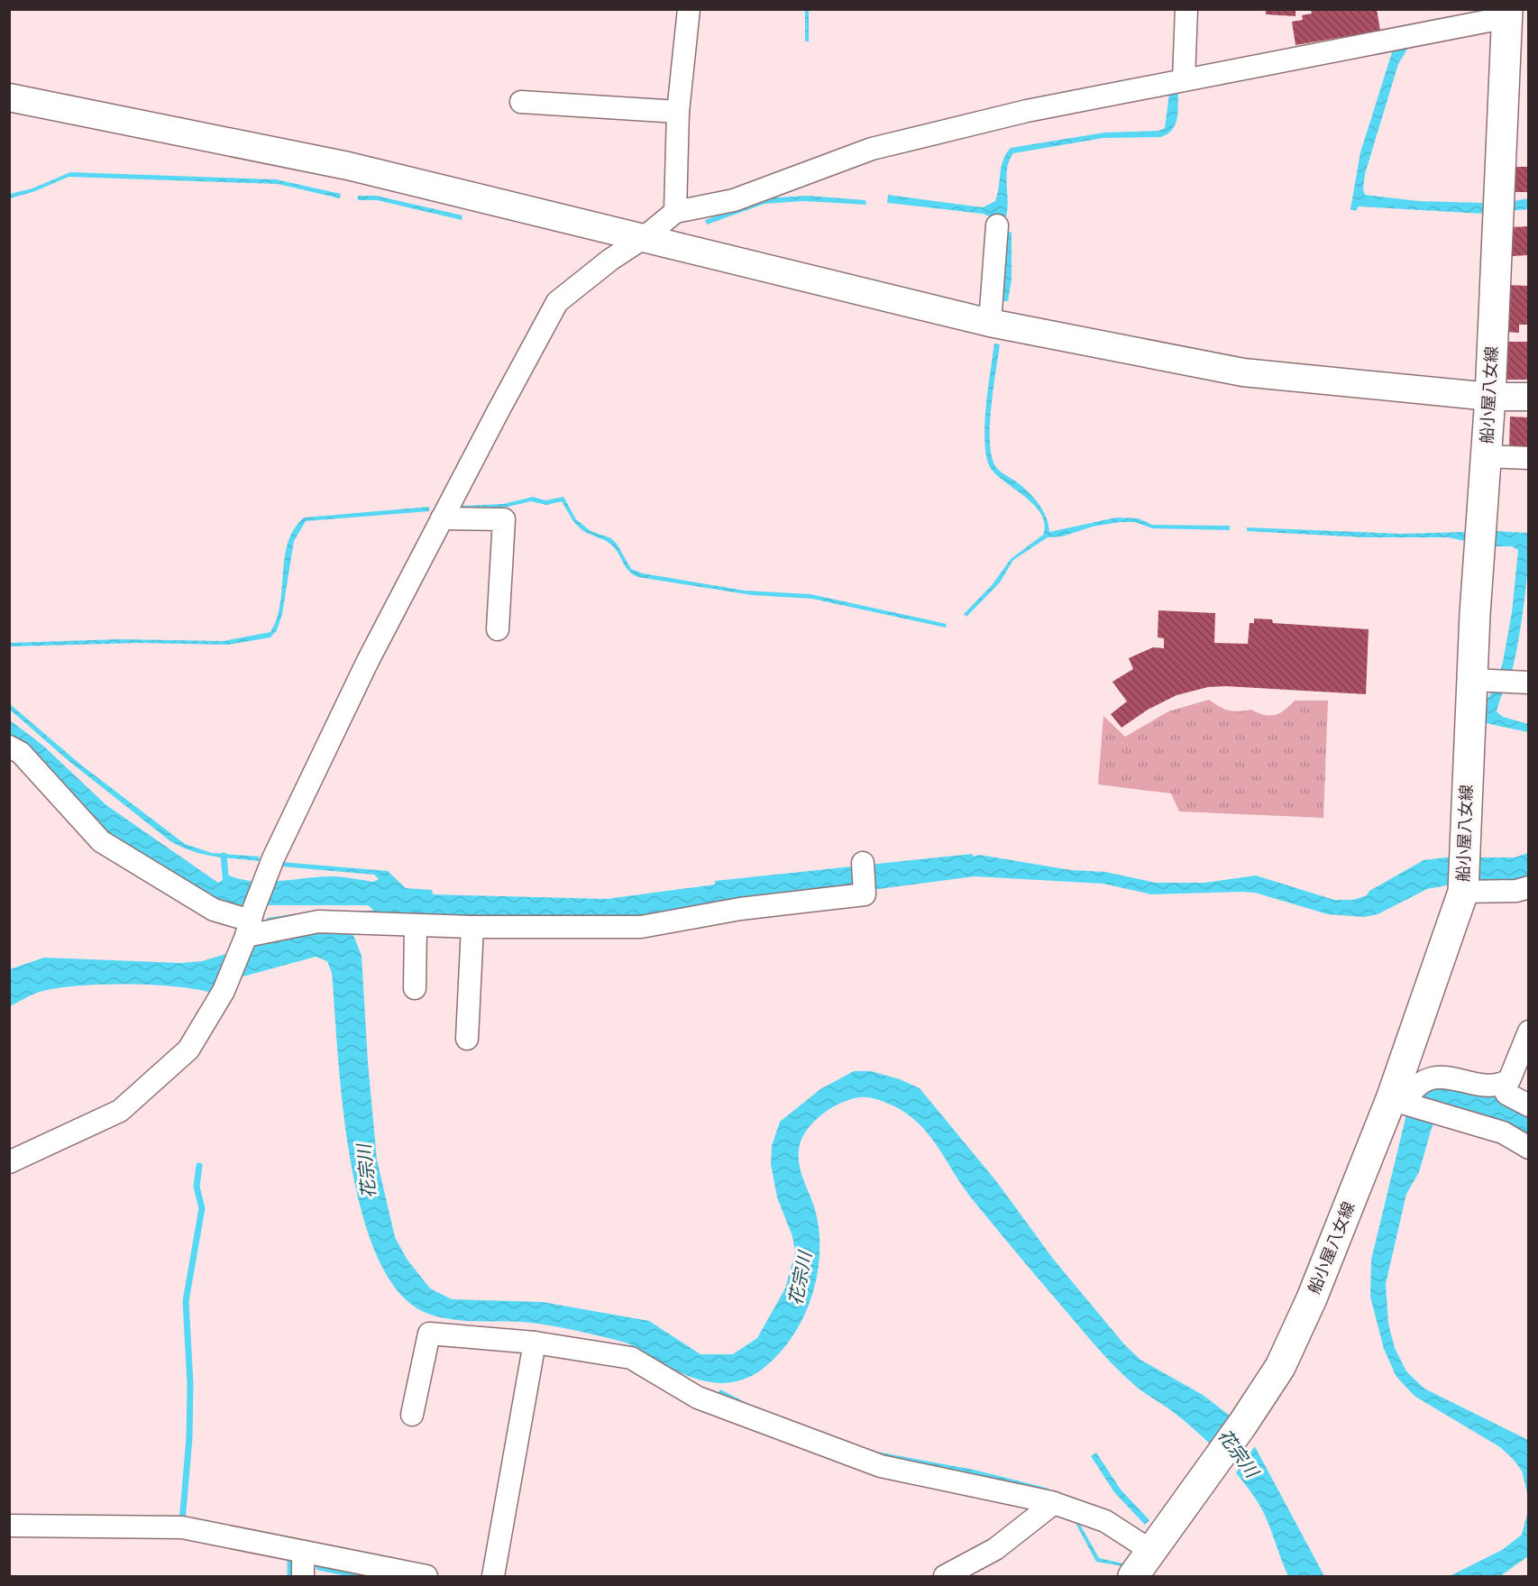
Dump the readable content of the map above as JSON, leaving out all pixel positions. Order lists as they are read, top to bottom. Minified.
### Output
{"streets":{"main road":["船小屋八女線"]},"water":["花宗川"]}
